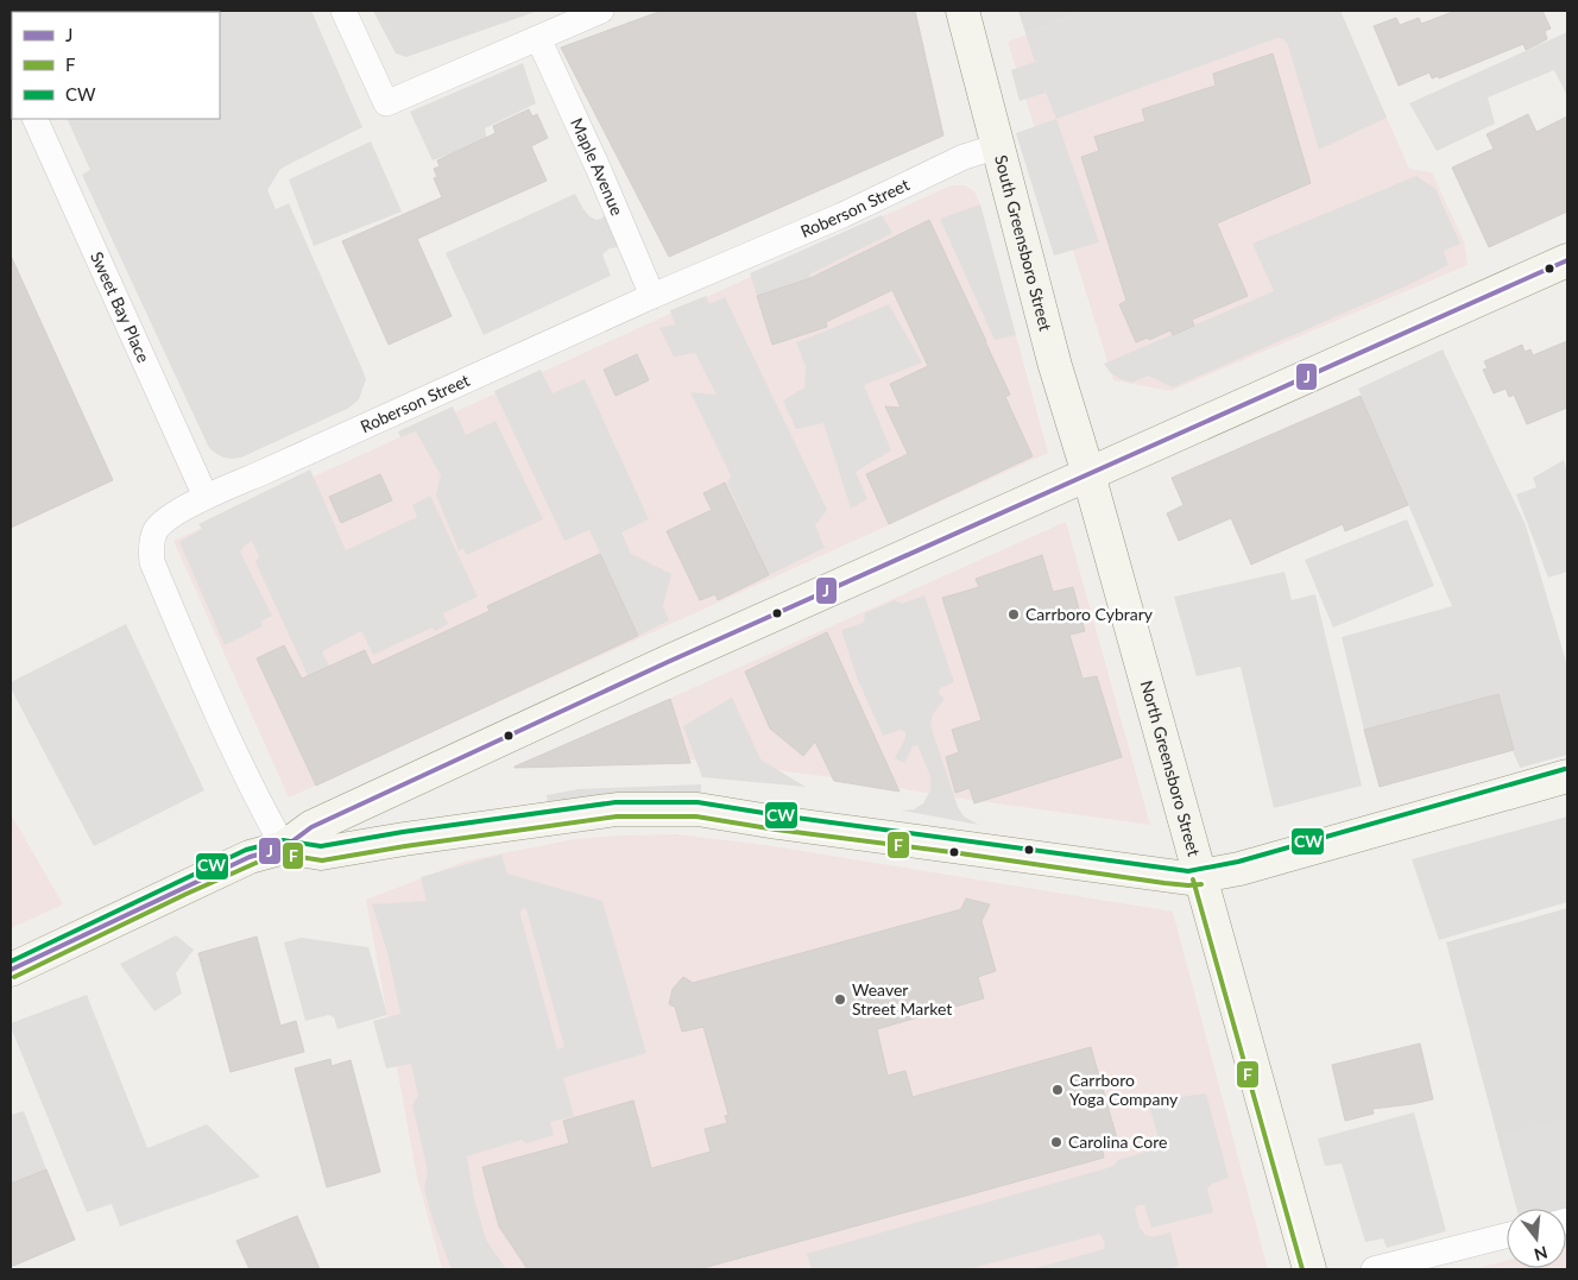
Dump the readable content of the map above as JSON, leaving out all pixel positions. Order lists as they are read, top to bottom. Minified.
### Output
{"streets":{"main road":["South Greensboro Street","North Greensboro Street"],"street":["Maple Avenue","Roberson Street","Sweet Bay Place"]},"crossings":[["Maple Avenue","Roberson Street"],["Roberson Street","South Greensboro Street"],["Roberson Street","Sweet Bay Place"],["South Greensboro Street","North Greensboro Street"]],"places":["Carrboro Cybrary","Weaver Street Market","Carrboro Yoga Company","Carolina Core"],"lines":["transit line J","transit line CW","transit line F"],"legend":["J","F","CW"],"north":"bottom"}
